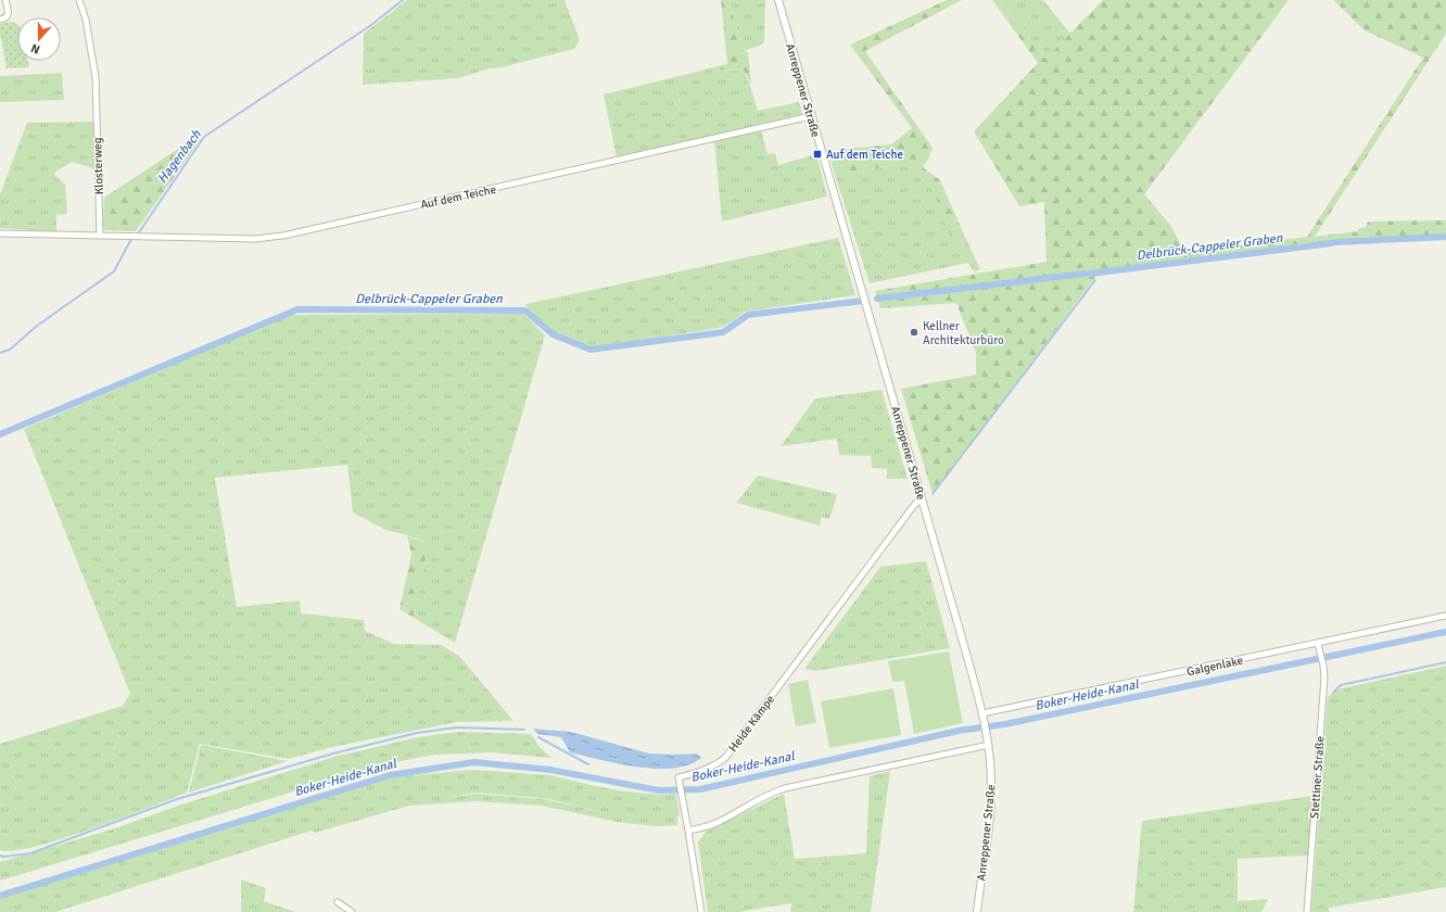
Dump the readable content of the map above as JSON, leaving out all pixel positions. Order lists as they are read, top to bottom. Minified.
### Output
{"streets":{"street":["Anreppener Straße","Klosterweg","Auf dem Teiche","Galgenlake","Heide Kämpe","Stettiner Straße"]},"crossings":[["Anreppener Straße","Auf dem Teiche"],["Anreppener Straße","Galgenlake"],["Anreppener Straße","Heide Kämpe"],["Klosterweg","Auf dem Teiche"],["Galgenlake","Stettiner Straße"]],"water":["Hagenbach","Delbrück-Cappeler Graben","Boker-Heide-Kanal"],"places":{"transit":["Auf dem Teiche"],"other":["Kellner Architekturbüro"]},"north":"bottom"}
